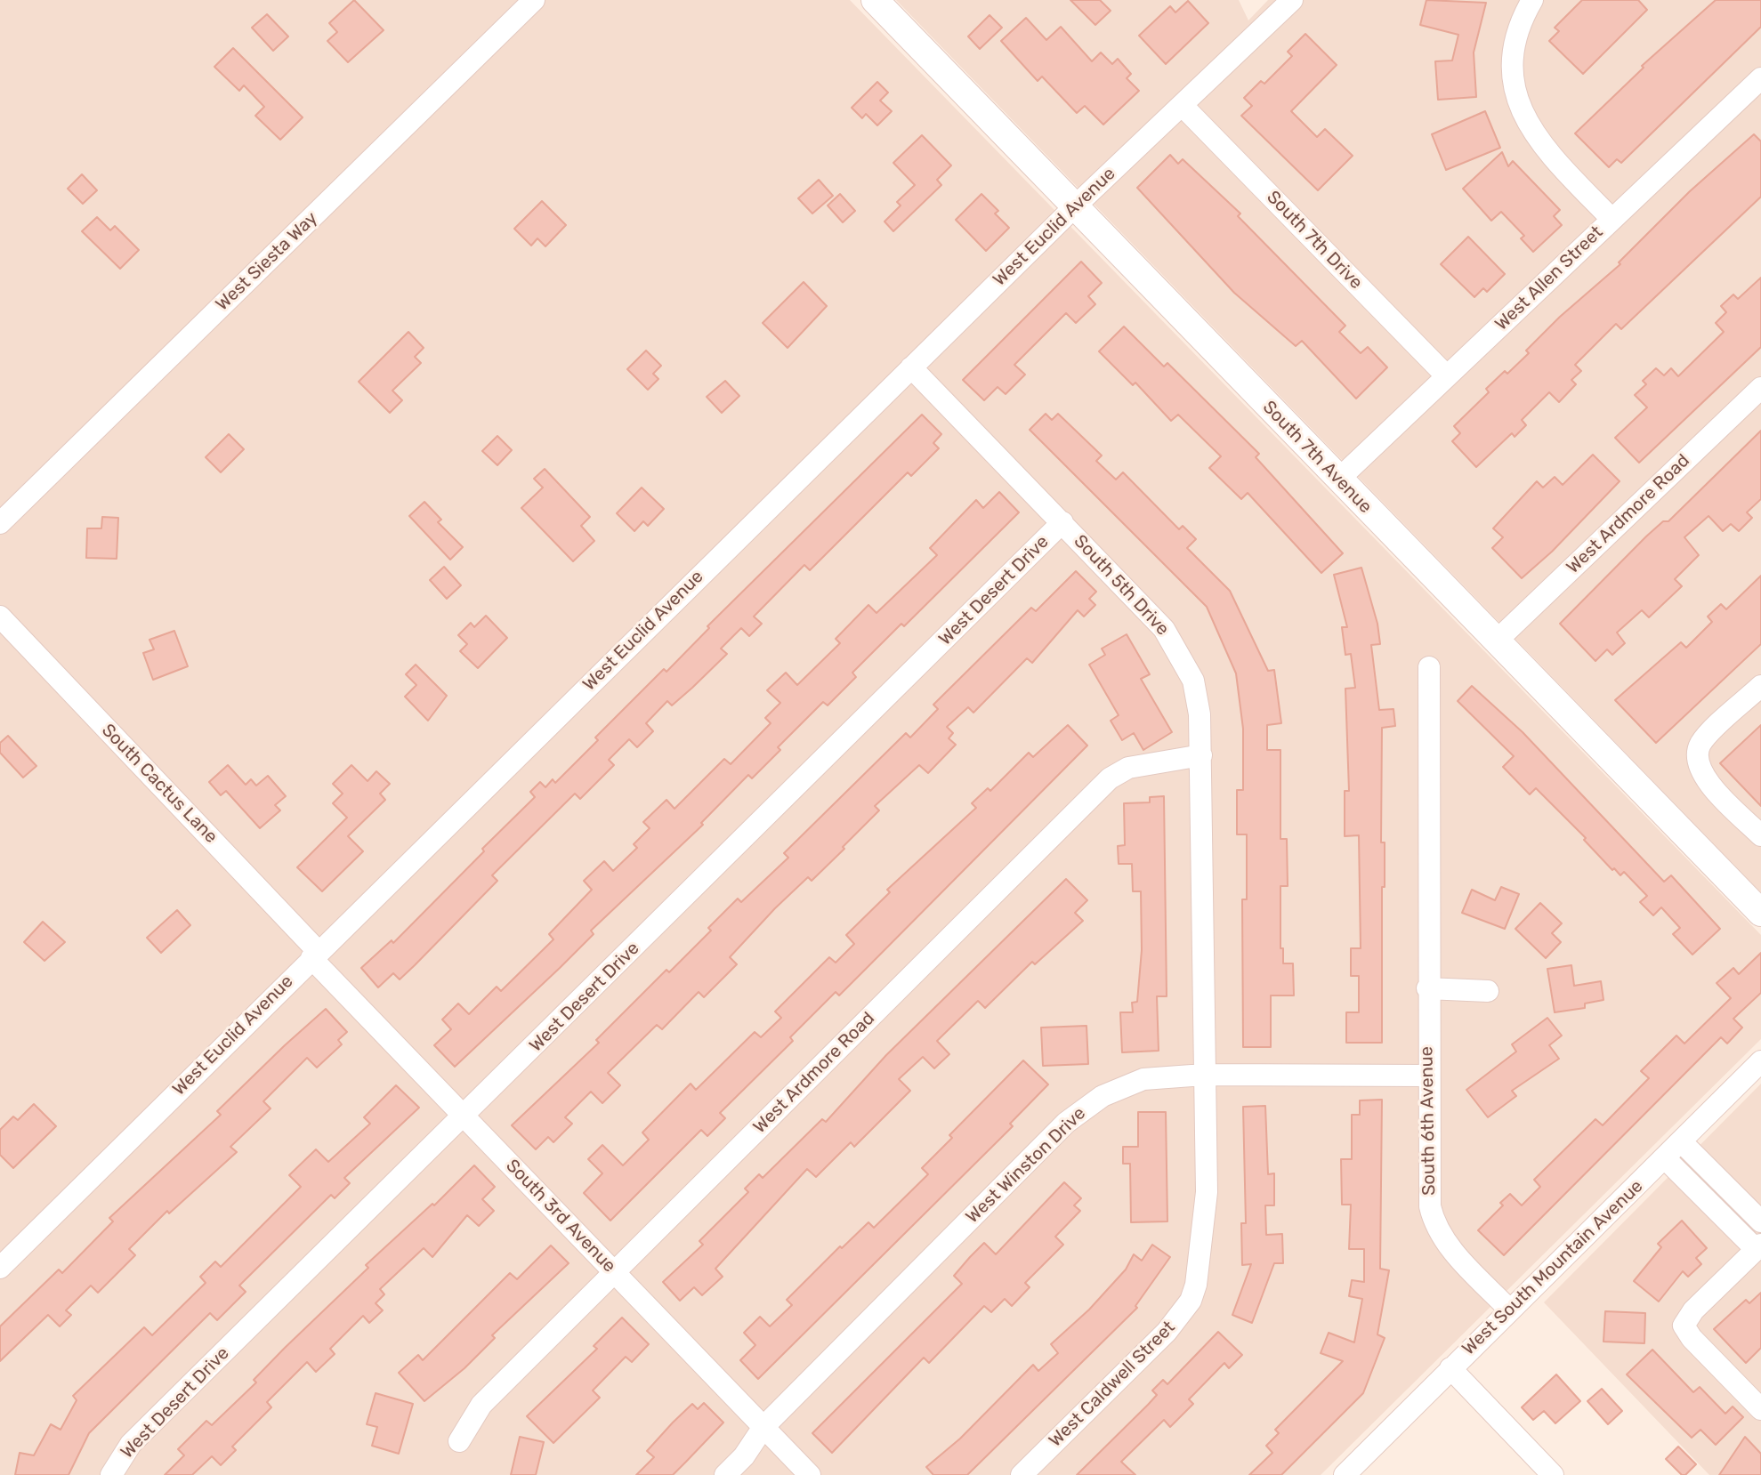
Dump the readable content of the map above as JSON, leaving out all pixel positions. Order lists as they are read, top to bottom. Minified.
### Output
{"streets":{"street":["West Euclid Avenue","South 7th Drive","West Siesta Way","West Allen Street","South 7th Avenue","West Ardmore Road","South 5th Drive","West Desert Drive","South Cactus Lane","South 6th Avenue","West Winston Drive","South 3rd Avenue","West South Mountain Avenue","West Caldwell Street"]},"crossings":[["West Euclid Avenue","South 7th Drive"],["West Euclid Avenue","South 7th Avenue"],["West Euclid Avenue","South 5th Drive"],["West Euclid Avenue","South Cactus Lane"],["West Euclid Avenue","South 3rd Avenue"],["South 7th Drive","West Allen Street"],["West Allen Street","South 7th Avenue"],["South 7th Avenue","West Ardmore Road"],["West Ardmore Road","South 5th Drive"],["West Ardmore Road","South 3rd Avenue"],["South 5th Drive","West Desert Drive"],["South 5th Drive","West Winston Drive"],["South 5th Drive","West Caldwell Street"],["West Desert Drive","South 3rd Avenue"],["South Cactus Lane","South 3rd Avenue"],["South 6th Avenue","West Winston Drive"],["South 6th Avenue","West South Mountain Avenue"],["West Winston Drive","South 3rd Avenue"],["West Winston Drive","West Caldwell Street"]]}
